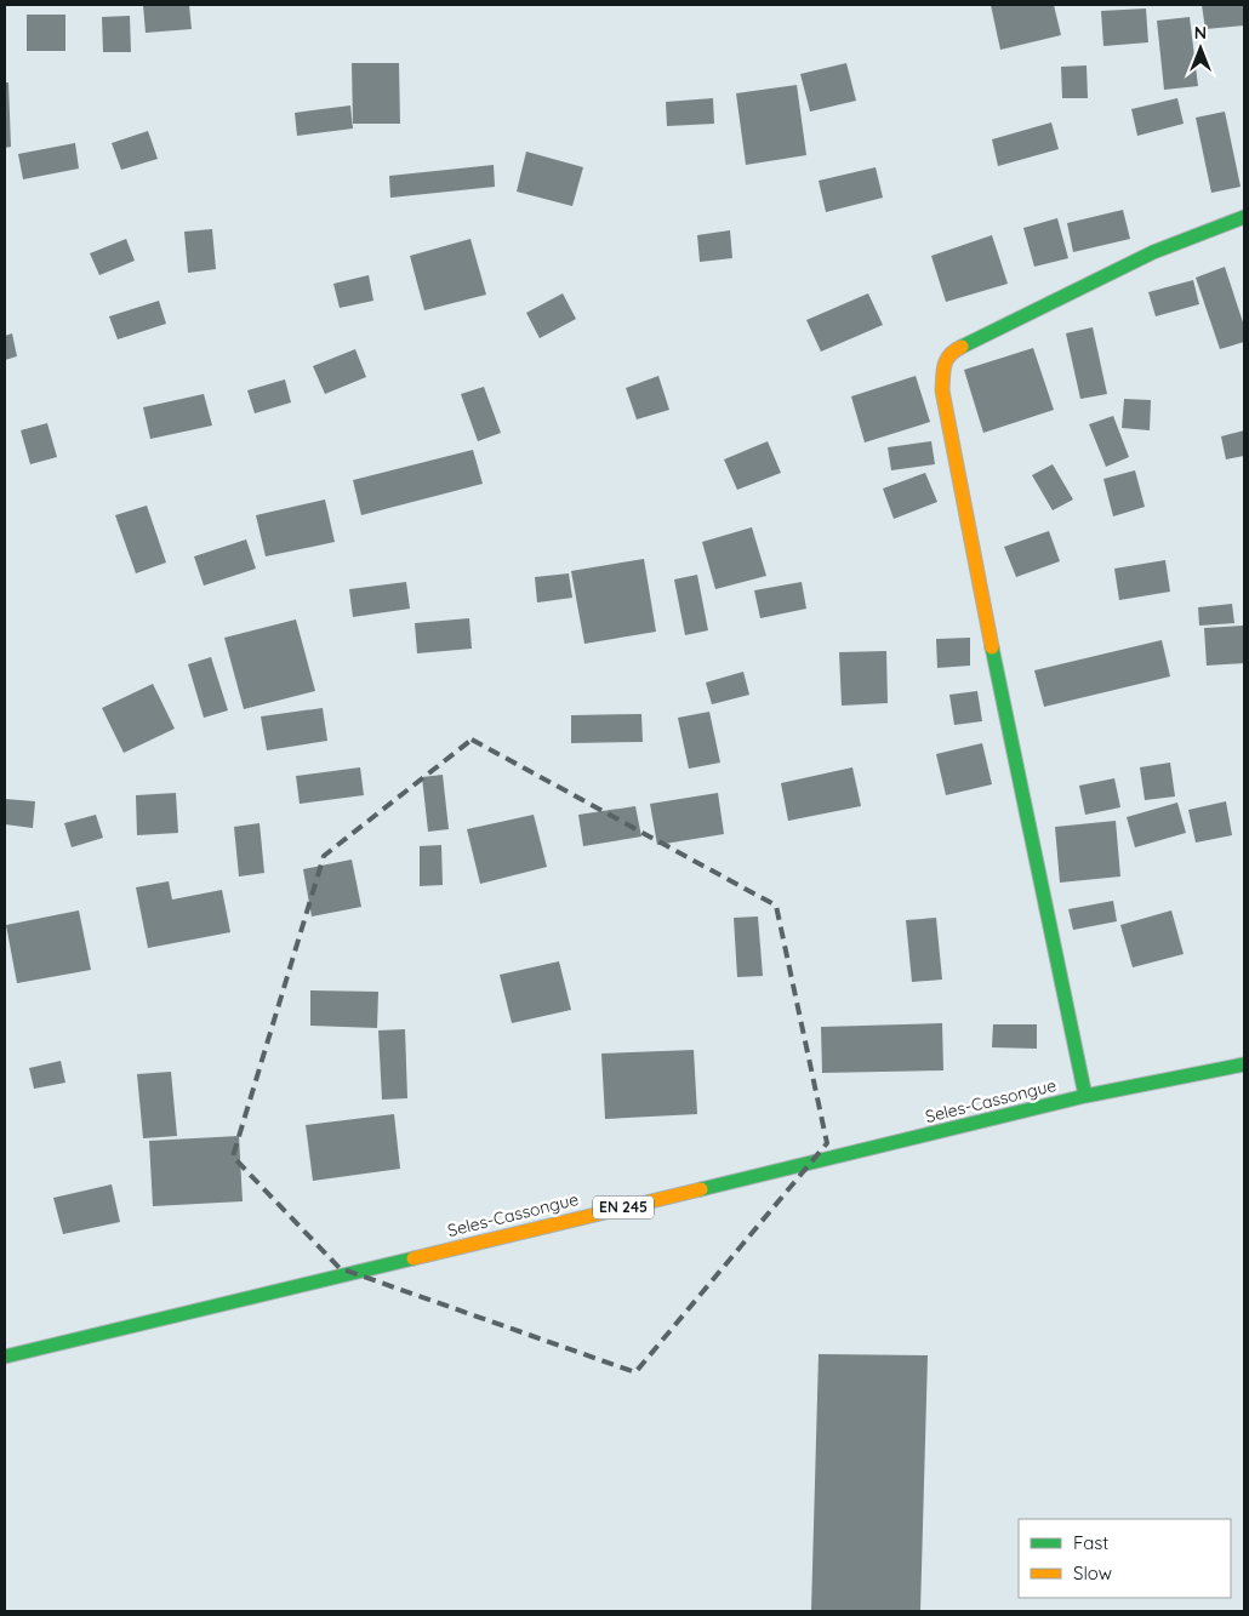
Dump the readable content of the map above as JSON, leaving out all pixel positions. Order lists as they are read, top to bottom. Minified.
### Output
{"streets":{"main road":["Seles-Cassongue","EN 245"]},"legend":["Fast","Slow"],"north":"top"}
